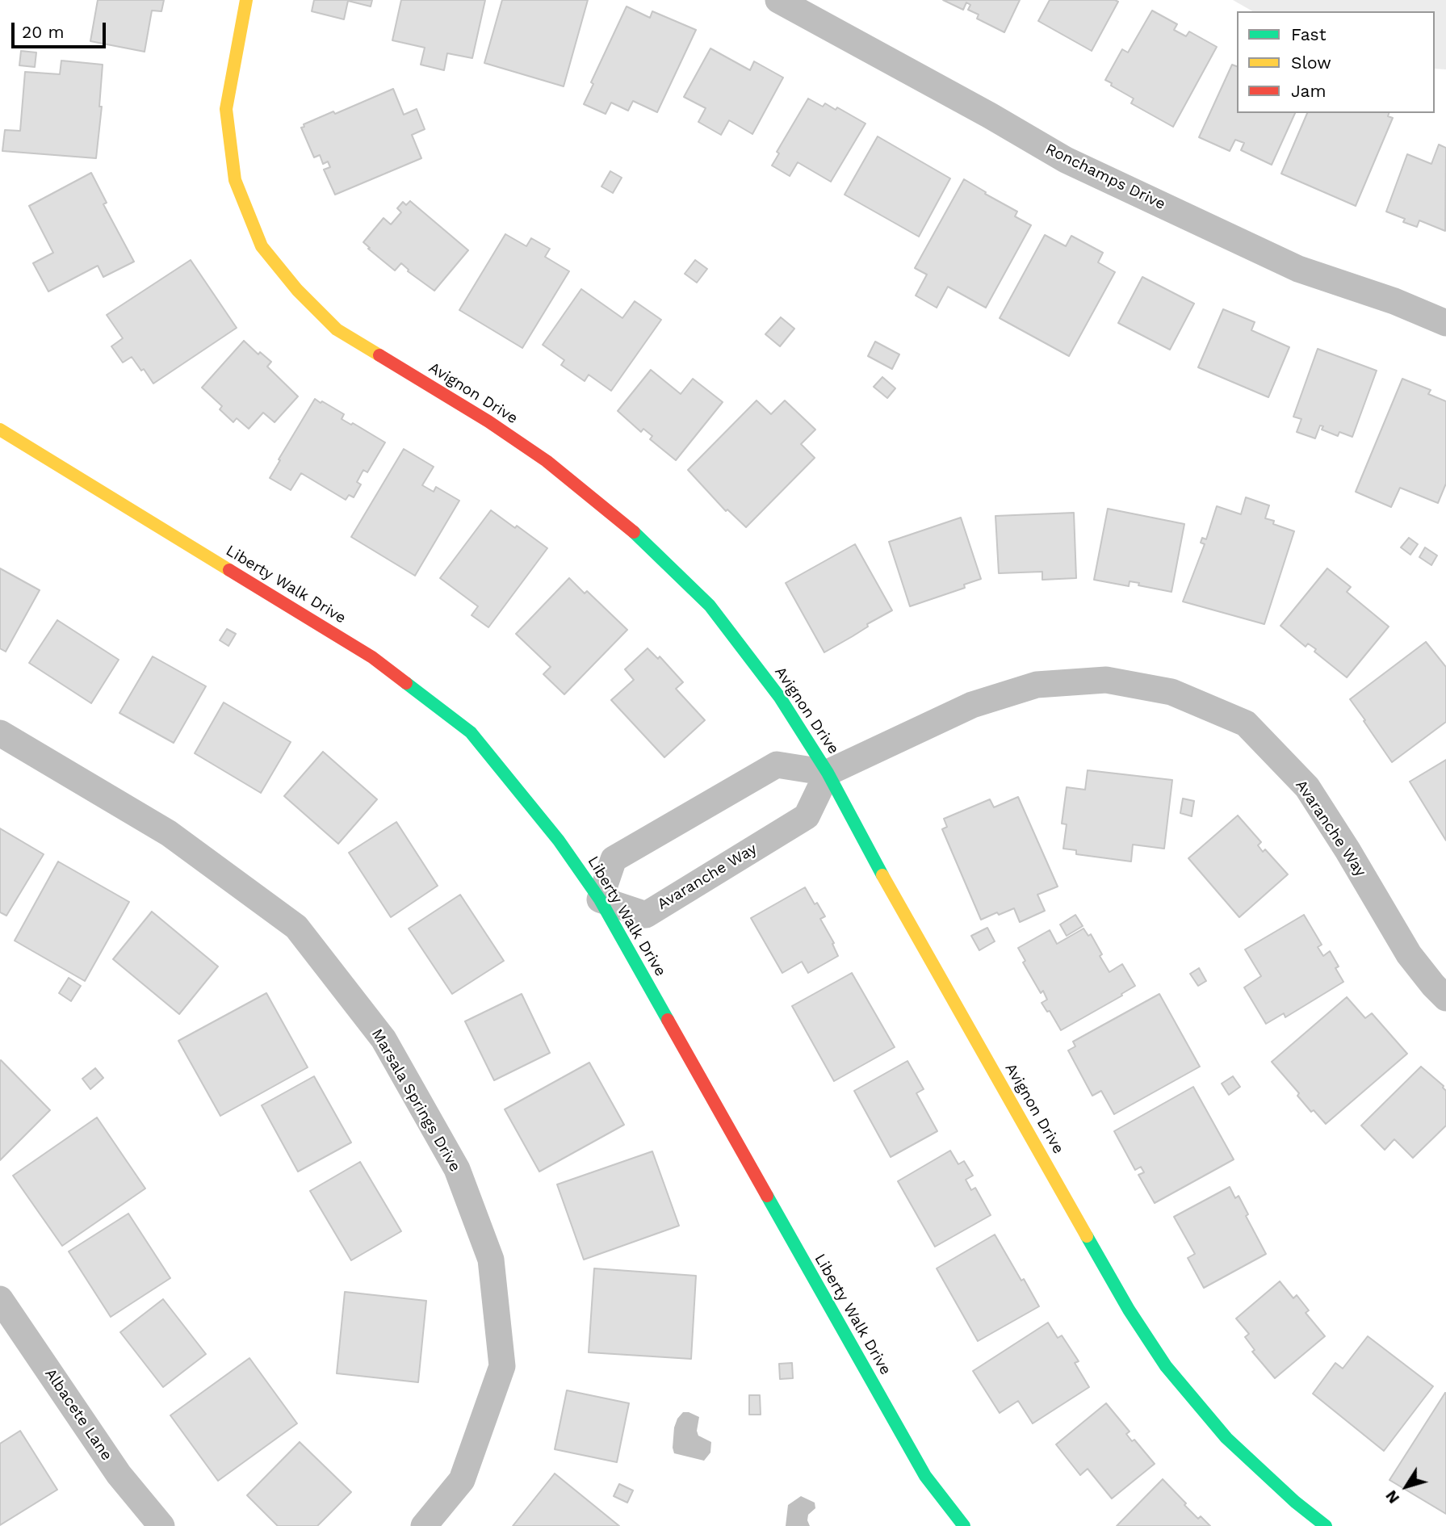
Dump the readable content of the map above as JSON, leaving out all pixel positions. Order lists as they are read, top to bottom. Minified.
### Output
{"streets":{"street":["Ronchamps Drive","Avignon Drive","Liberty Walk Drive","Avaranche Way","Marsala Springs Drive","Albacete Lane"]},"crossings":[["Avignon Drive","Avaranche Way"],["Liberty Walk Drive","Avaranche Way"]],"legend":["Fast","Slow","Jam"],"scale_bar":"20 m","north":"bottom left"}
